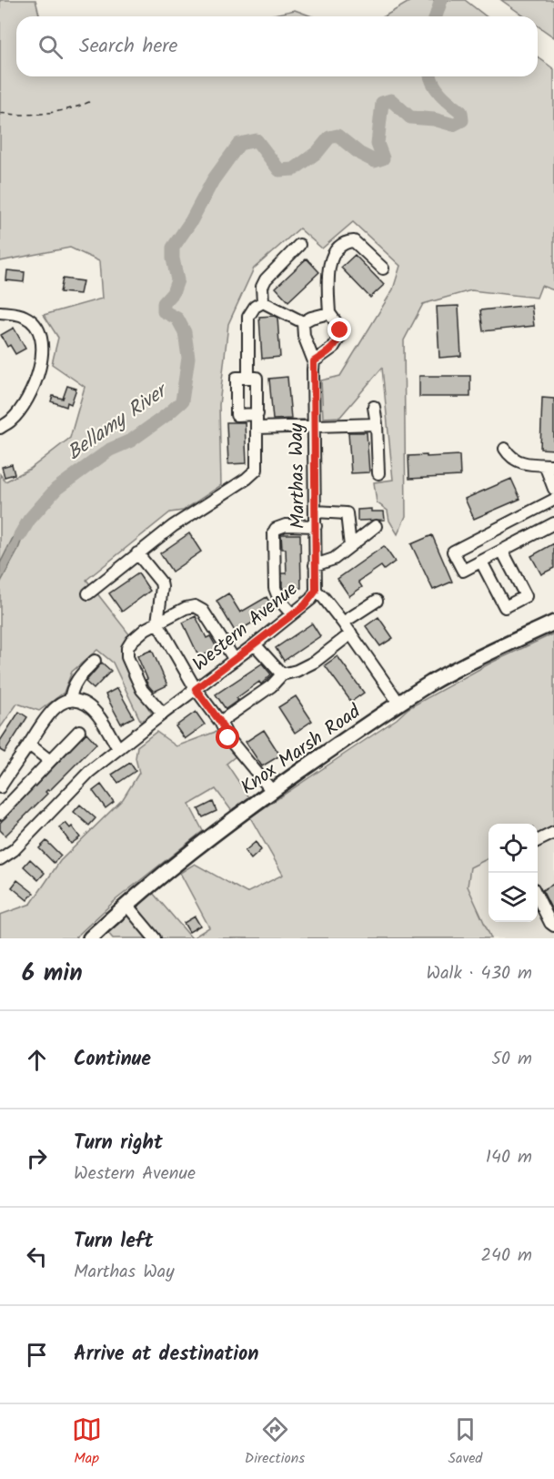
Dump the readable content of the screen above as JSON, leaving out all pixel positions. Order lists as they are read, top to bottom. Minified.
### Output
{"streets":{"main road":["Knox Marsh Road"],"street":["Marthas Way","Western Avenue"]},"crossings":[["Marthas Way","Western Avenue"]],"water":["Bellamy River"],"page":{"search":"Search here","heading":["6 min","Walk · 430 m"],"list":[["Continue","50 m"],["Turn right","Western Avenue","140 m"],["Turn left","Marthas Way","240 m"],"Arrive at destination"],"nav":["Map","Directions","Saved"]}}
